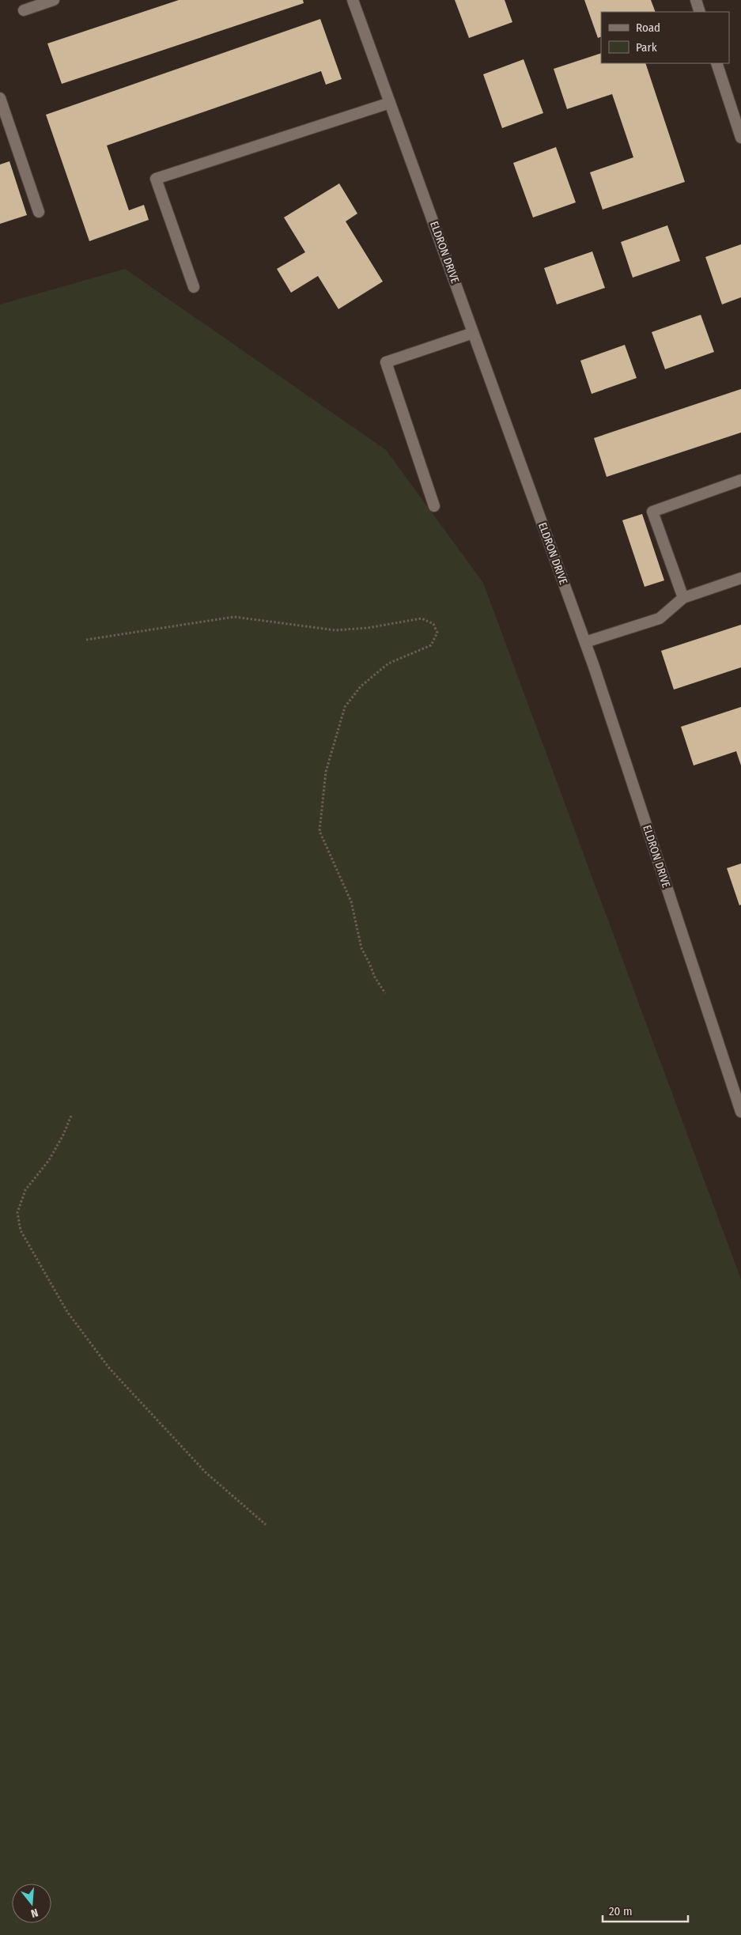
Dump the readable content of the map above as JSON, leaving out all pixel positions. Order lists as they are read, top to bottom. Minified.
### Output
{"streets":{"street":["ELDRON DRIVE"]},"legend":["Road","Park"],"scale_bar":"20 m","north":"bottom"}
